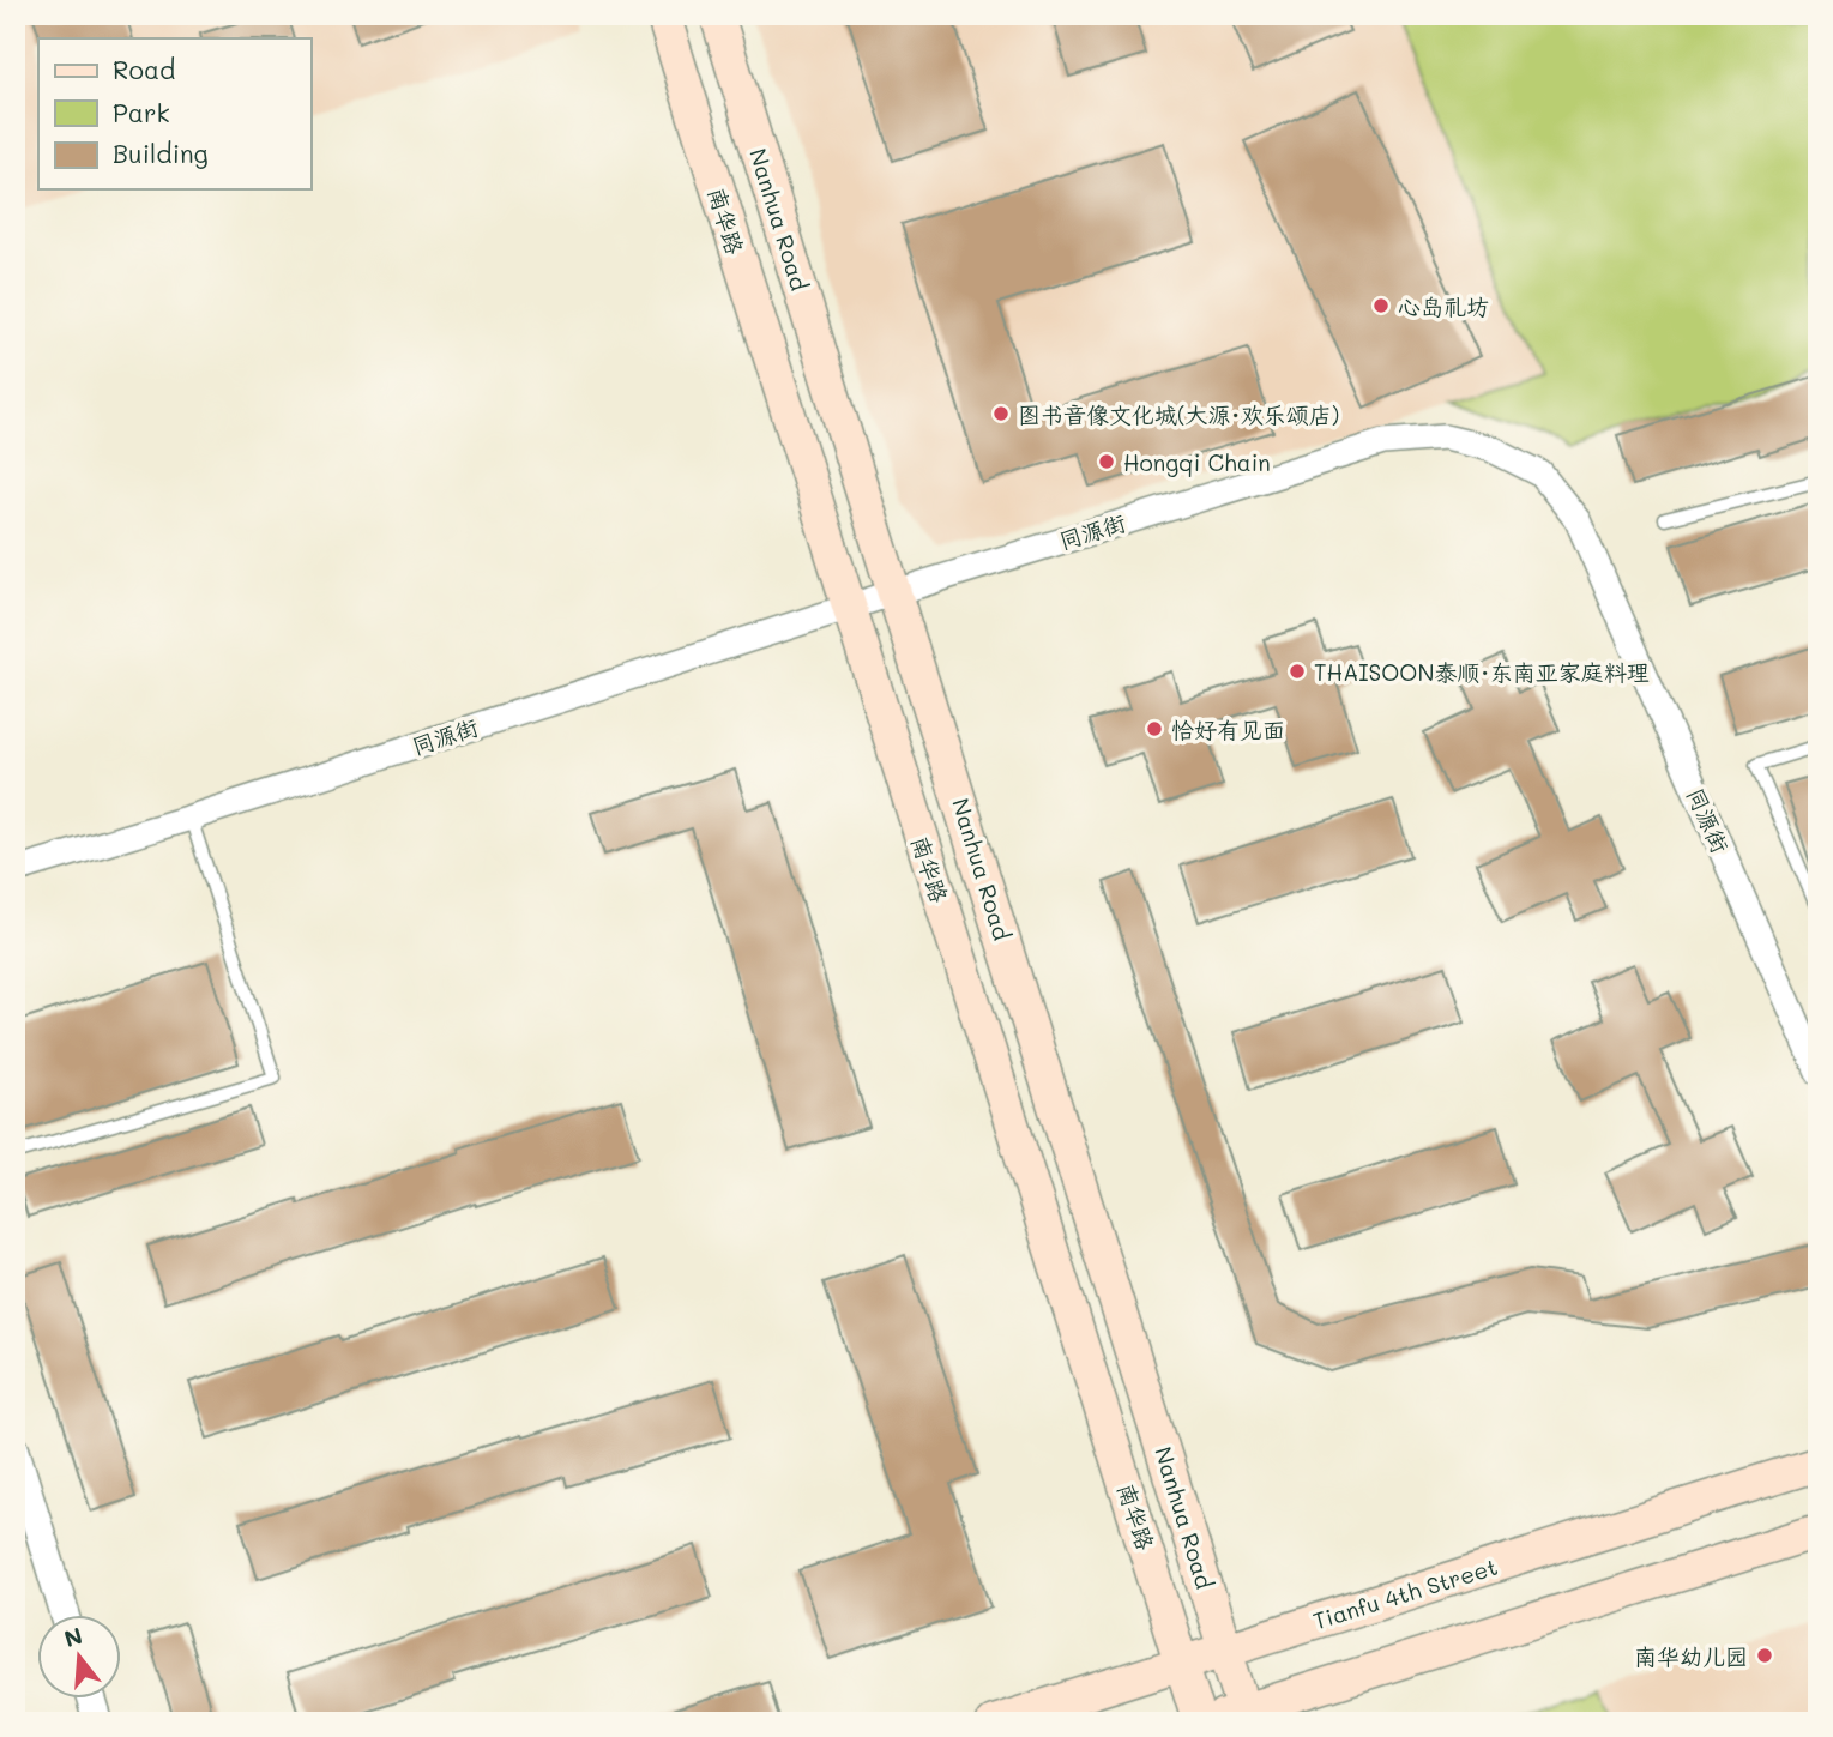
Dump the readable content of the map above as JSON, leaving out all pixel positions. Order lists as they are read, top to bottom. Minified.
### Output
{"streets":{"main road":["Nanhua Road","南华路","Tianfu 4th Street"],"street":["同源街"]},"crossings":[["Nanhua Road","同源街"],["Nanhua Road","Tianfu 4th Street"],["南华路","同源街"],["南华路","Tianfu 4th Street"]],"places":["心岛礼坊","图书音像文化城(大源·欢乐颂店)","Hongqi Chain","THAISOON泰顺·东南亚家庭料理","恰好有见面","南华幼儿园"],"legend":["Road","Park","Building"],"north":"top"}
